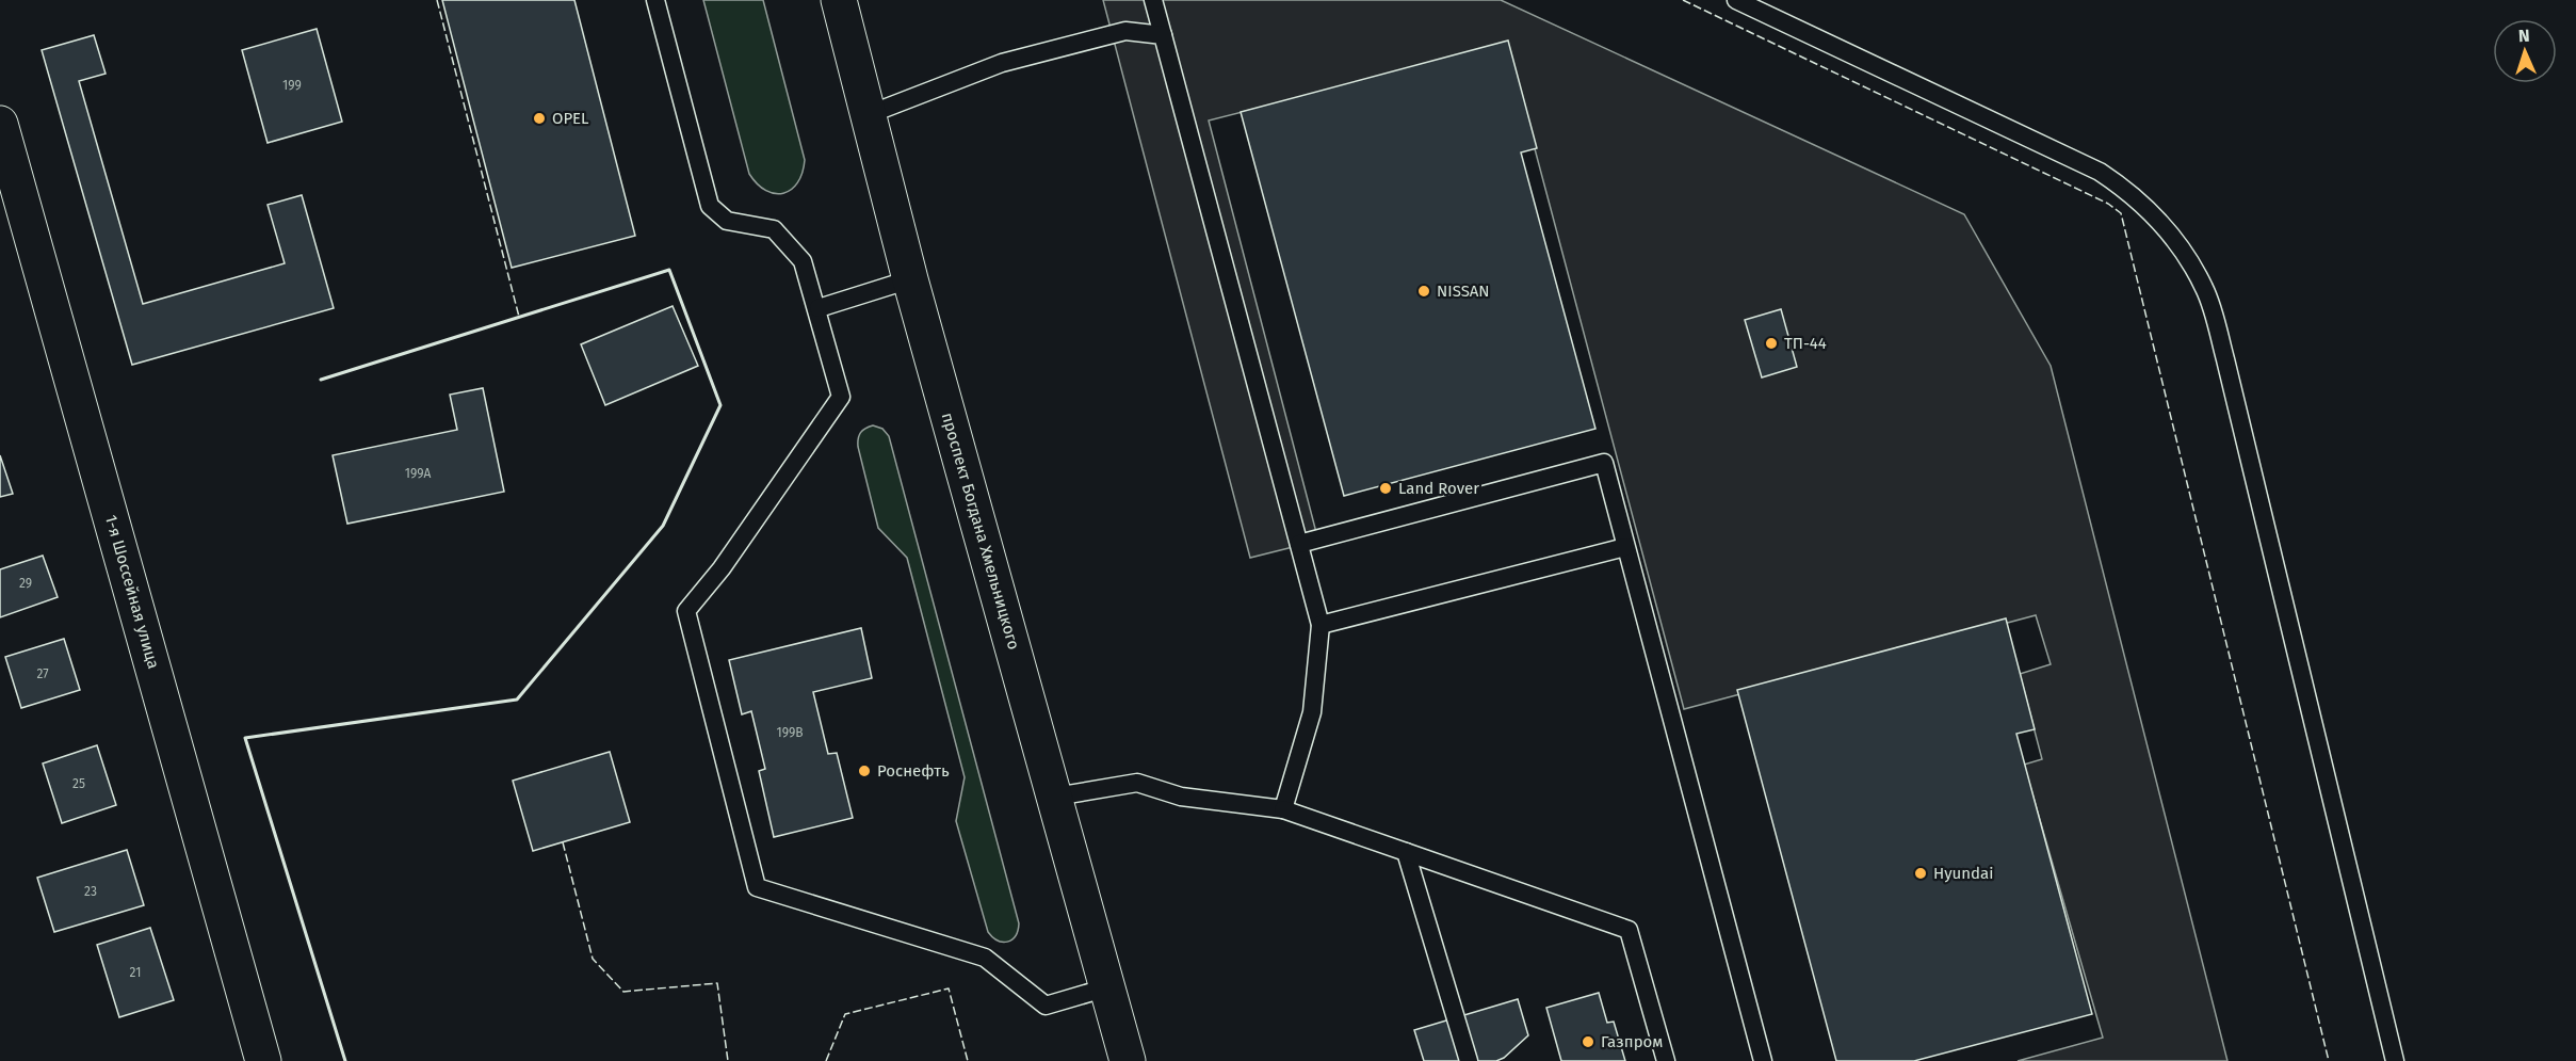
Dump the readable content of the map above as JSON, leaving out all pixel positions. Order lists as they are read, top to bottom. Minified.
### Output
{"streets":{"main road":["проспект Богдана Хмельницкого","1-я Шоссейная улица"]},"places":["OPEL","NISSAN","ТП-44","Land Rover","Роснефть","Hyundai","Газпром"],"house_numbers":["199","199А","29","27","199В","25","23","21"],"north":"top"}
